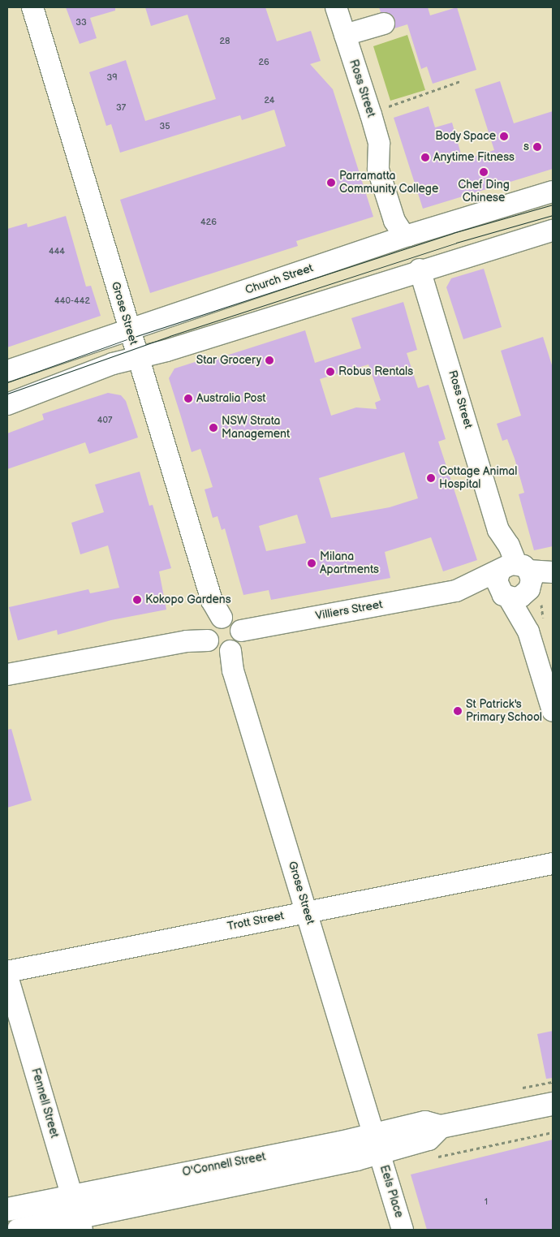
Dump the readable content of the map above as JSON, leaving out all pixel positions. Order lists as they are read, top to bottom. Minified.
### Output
{"streets":{"main road":["O'Connell Street"],"street":["Ross Street","Church Street","Grose Street","Villiers Street","Trott Street","Fennell Street","Eels Place"]},"crossings":[["Ross Street","Church Street"],["Ross Street","Villiers Street"],["Church Street","Grose Street"],["Grose Street","Villiers Street"],["Grose Street","Trott Street"],["Grose Street","O'Connell Street"],["Grose Street","Eels Place"],["Fennell Street","O'Connell Street"],["O'Connell Street","Eels Place"]],"places":["Body Space","s","Anytime Fitness","Chef Ding Chinese","Parramatta Community College","Star Grocery","Robus Rentals","Australia Post","NSW Strata Management","Cottage Animal Hospital","Milana Apartments","Kokopo Gardens","St Patrick's Primary School"],"house_numbers":["33","28","26","39","24","37","35","426","444","440-442","407","1"]}
